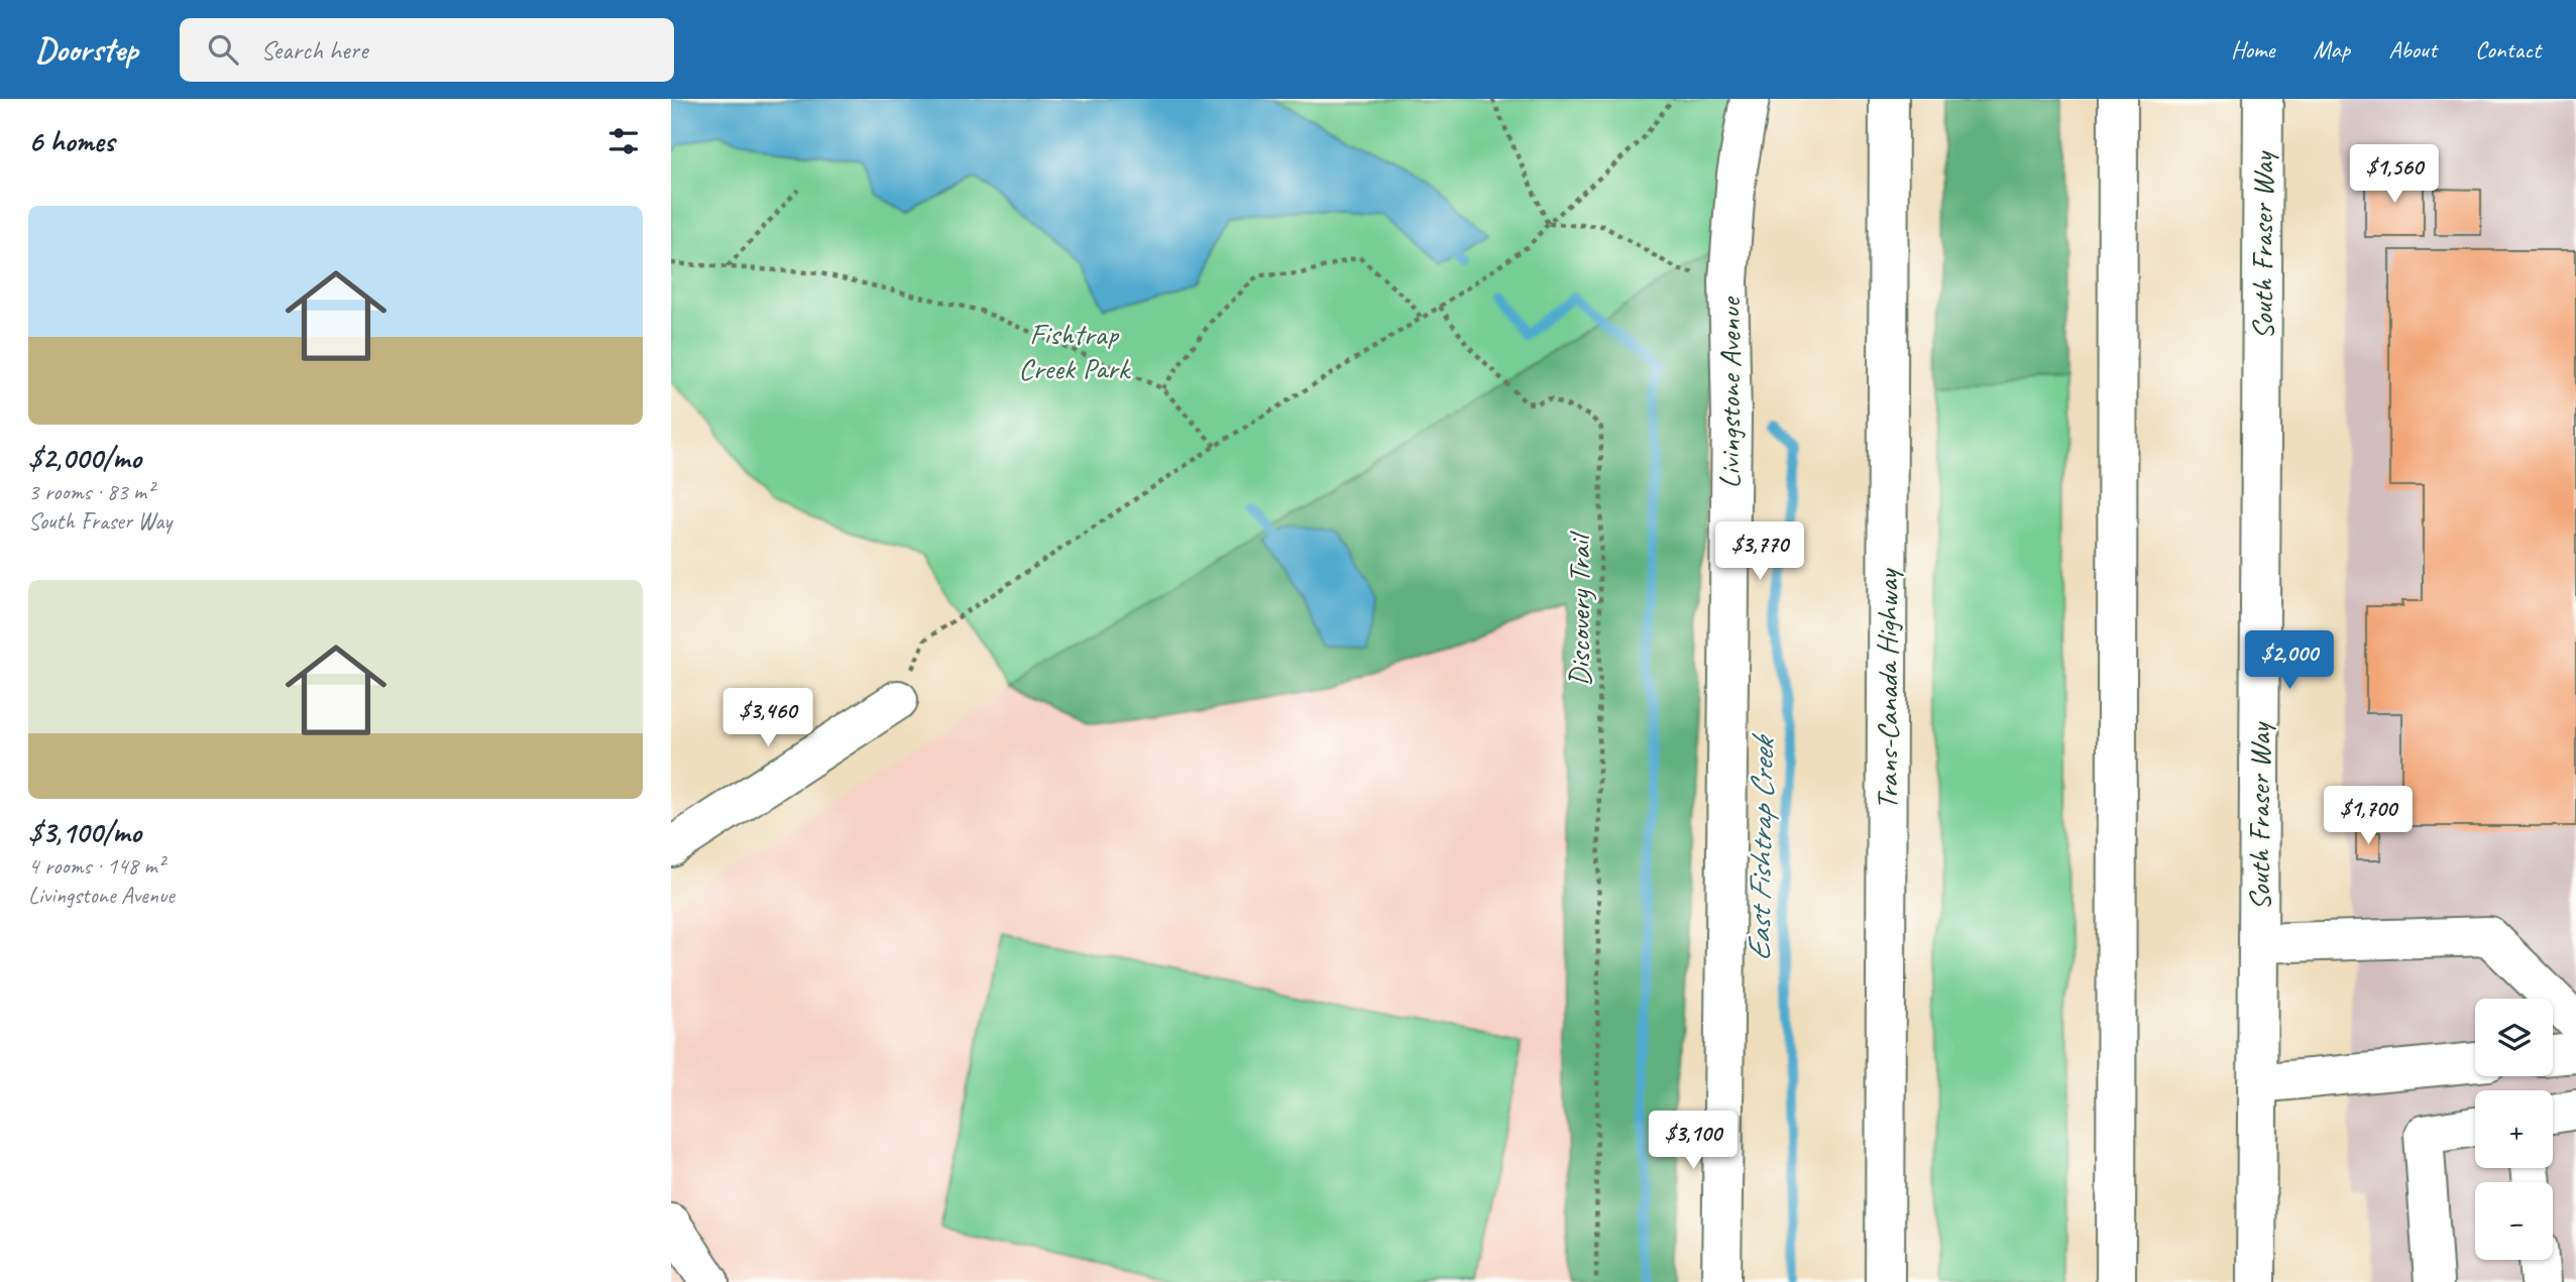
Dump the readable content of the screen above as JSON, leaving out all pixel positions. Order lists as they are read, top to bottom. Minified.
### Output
{"streets":{"main road":["South Fraser Way","Livingstone Avenue","Trans-Canada Highway"],"path":["Discovery Trail"]},"water":["East Fishtrap Creek"],"parks":["Fishtrap Creek Park"],"page":{"header":"Doorstep","search":"Search here","nav":["Home","Map","About","Contact"],"heading":"6 homes","price":["$1,560","$3,770","$2,000","$3,460","$1,700","$3,100"],"list":[{"name":"$2,000/mo","note":"3 rooms · 83 m² · South Fraser Way"},{"name":"$3,100/mo","note":"4 rooms · 148 m² · Livingstone Avenue"}],"map_buttons":["+","−"]}}
